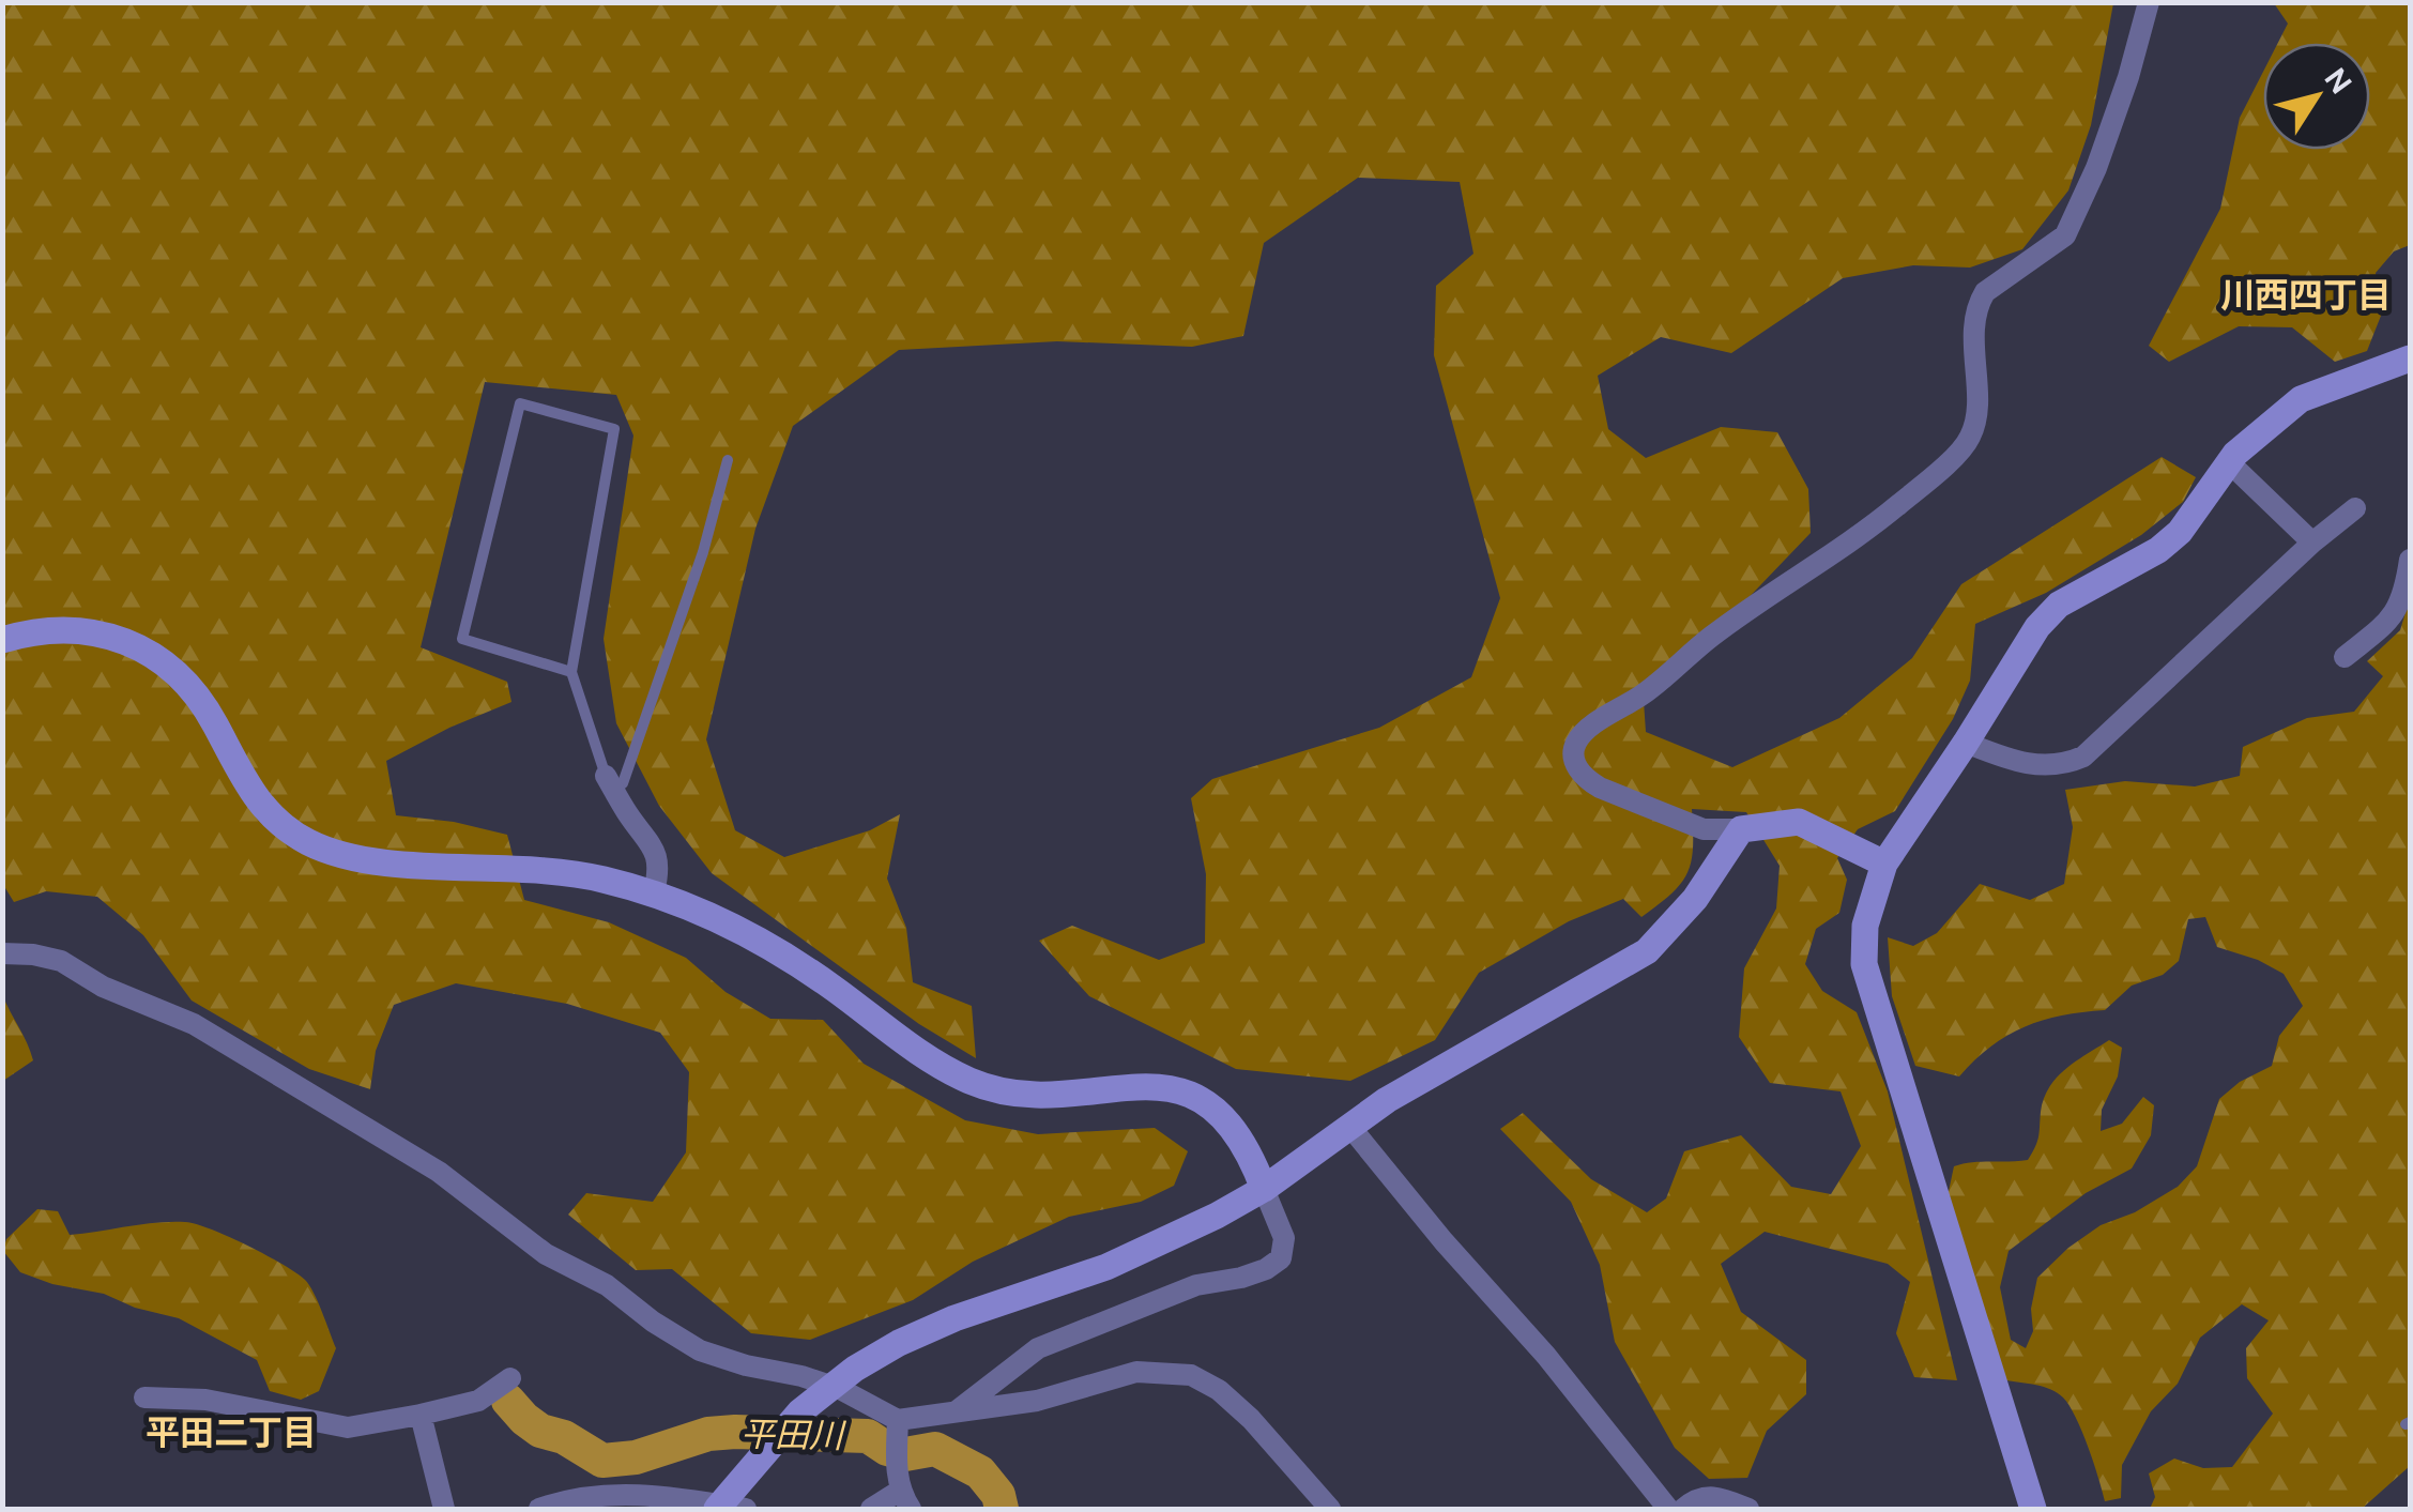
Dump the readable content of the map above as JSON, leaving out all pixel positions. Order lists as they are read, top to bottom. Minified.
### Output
{"districts":["川西四丁目","平田二丁目"],"water":["平田川"],"north":"top right"}
